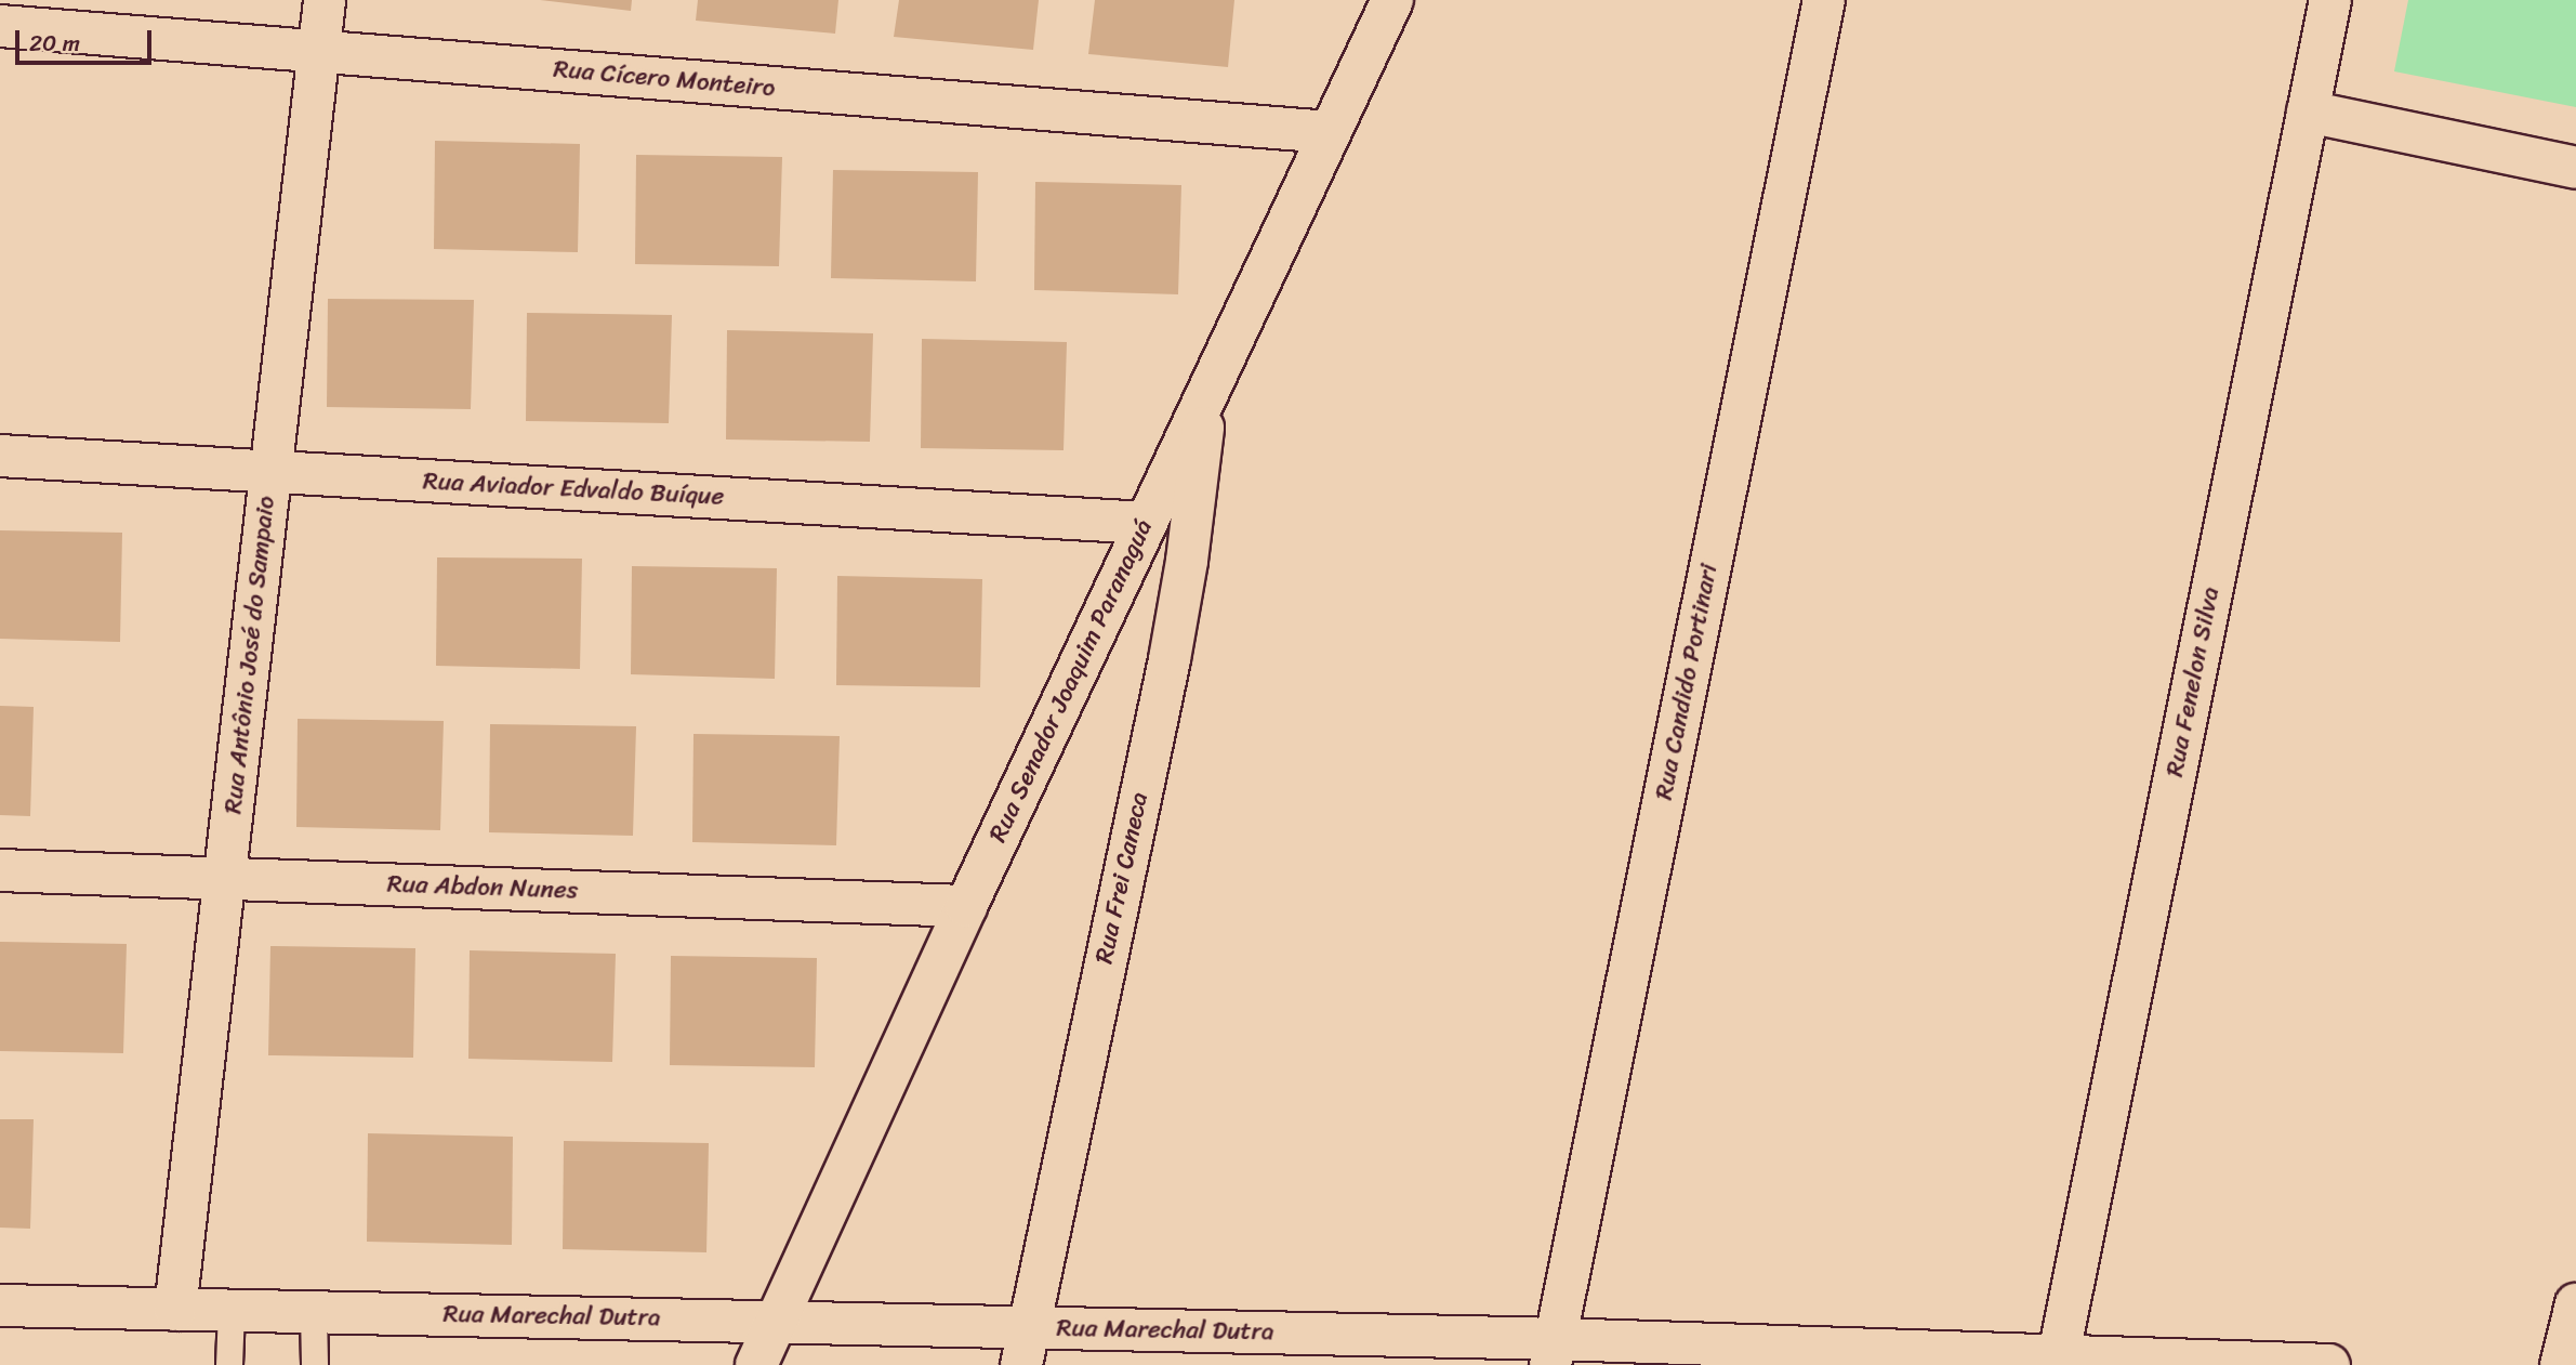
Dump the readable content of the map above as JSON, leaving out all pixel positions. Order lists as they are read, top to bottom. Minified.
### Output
{"streets":{"street":["Rua Cícero Monteiro","Rua Aviador Edvaldo Buíque","Rua Antônio José do Sampaio","Rua Senador Joaquim Paranaguá","Rua Candido Portinari","Rua Fenelon Silva","Rua Frei Caneca","Rua Abdon Nunes","Rua Marechal Dutra"]},"crossings":[["Rua Cícero Monteiro","Rua Antônio José do Sampaio"],["Rua Cícero Monteiro","Rua Senador Joaquim Paranaguá"],["Rua Aviador Edvaldo Buíque","Rua Antônio José do Sampaio"],["Rua Aviador Edvaldo Buíque","Rua Senador Joaquim Paranaguá"],["Rua Antônio José do Sampaio","Rua Abdon Nunes"],["Rua Antônio José do Sampaio","Rua Marechal Dutra"],["Rua Senador Joaquim Paranaguá","Rua Frei Caneca"],["Rua Senador Joaquim Paranaguá","Rua Abdon Nunes"],["Rua Senador Joaquim Paranaguá","Rua Marechal Dutra"],["Rua Candido Portinari","Rua Marechal Dutra"],["Rua Fenelon Silva","Rua Marechal Dutra"],["Rua Frei Caneca","Rua Marechal Dutra"]],"scale_bar":"20 m"}
